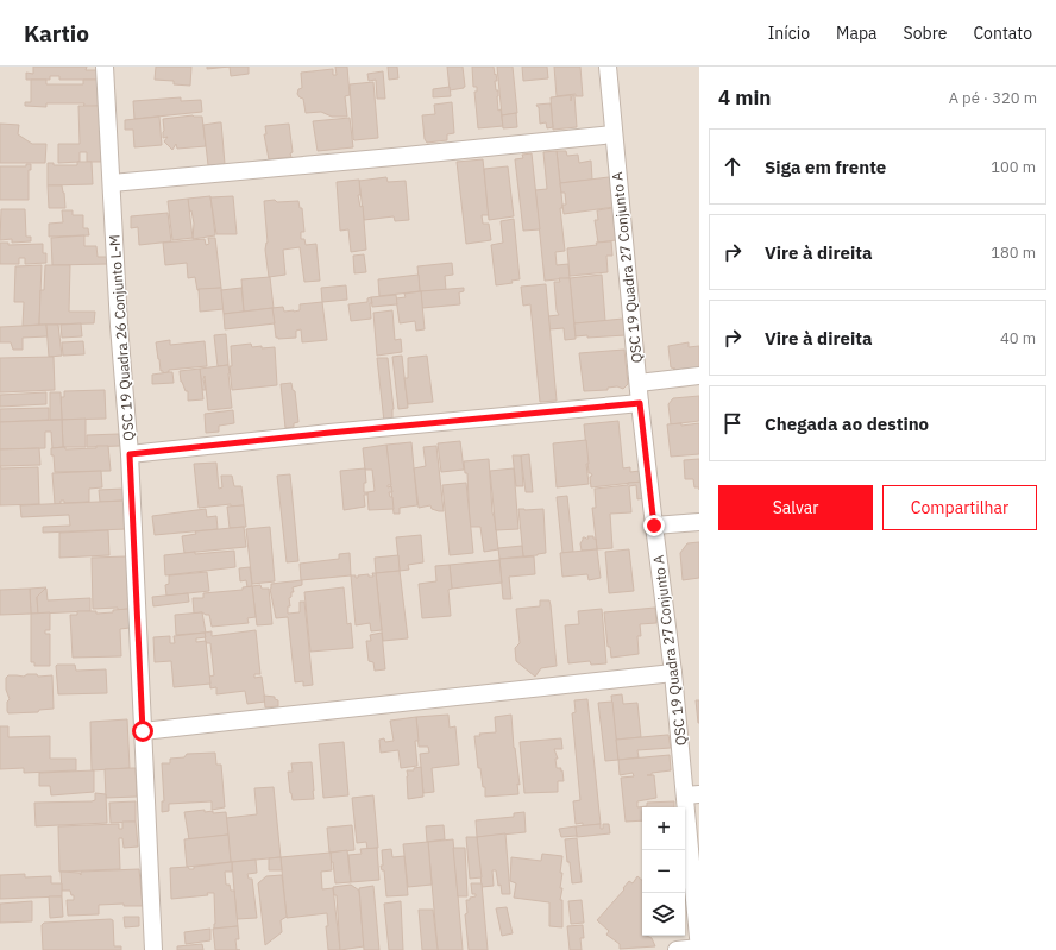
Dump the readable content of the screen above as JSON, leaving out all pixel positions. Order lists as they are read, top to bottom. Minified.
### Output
{"streets":{"street":["QSC 19 Quadra 27 Conjunto A","QSC 19 Quadra 26 Conjunto L-M"]},"page":{"header":"Kartio","nav":["Início","Mapa","Sobre","Contato"],"heading":["4 min","A pé · 320 m"],"list":[["Siga em frente","100 m"],["Vire à direita","180 m"],["Vire à direita","40 m"],"Chegada ao destino"],"buttons":["Salvar","Compartilhar"],"map_buttons":["+","−"]}}
